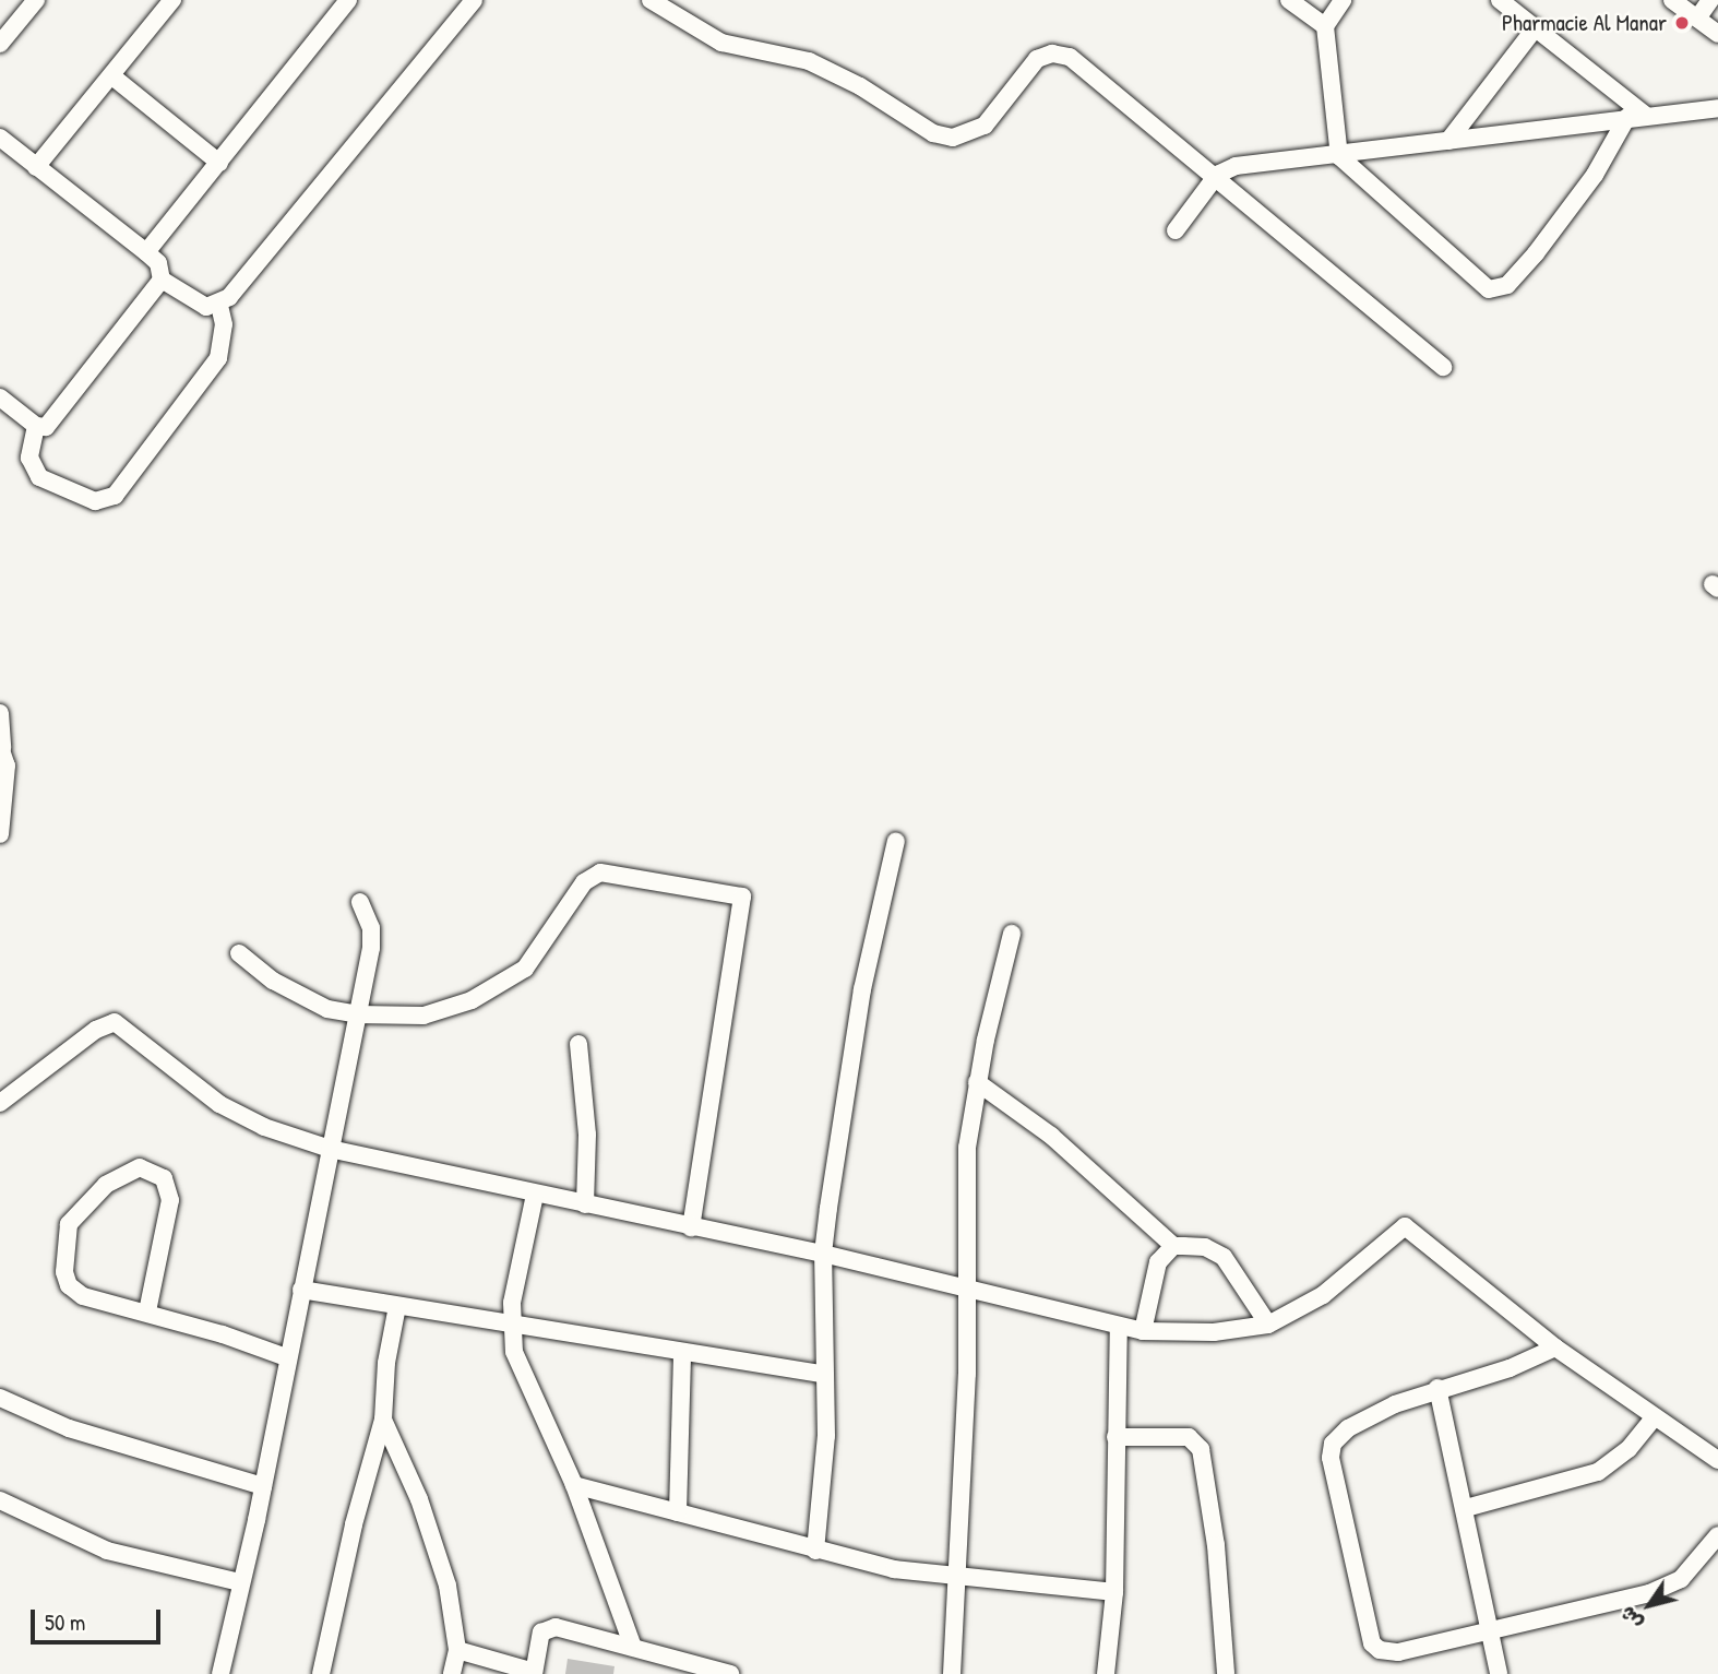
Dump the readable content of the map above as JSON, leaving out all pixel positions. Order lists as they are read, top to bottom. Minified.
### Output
{"places":["Pharmacie Al Manar"],"scale_bar":"50 m","north":"bottom left"}
